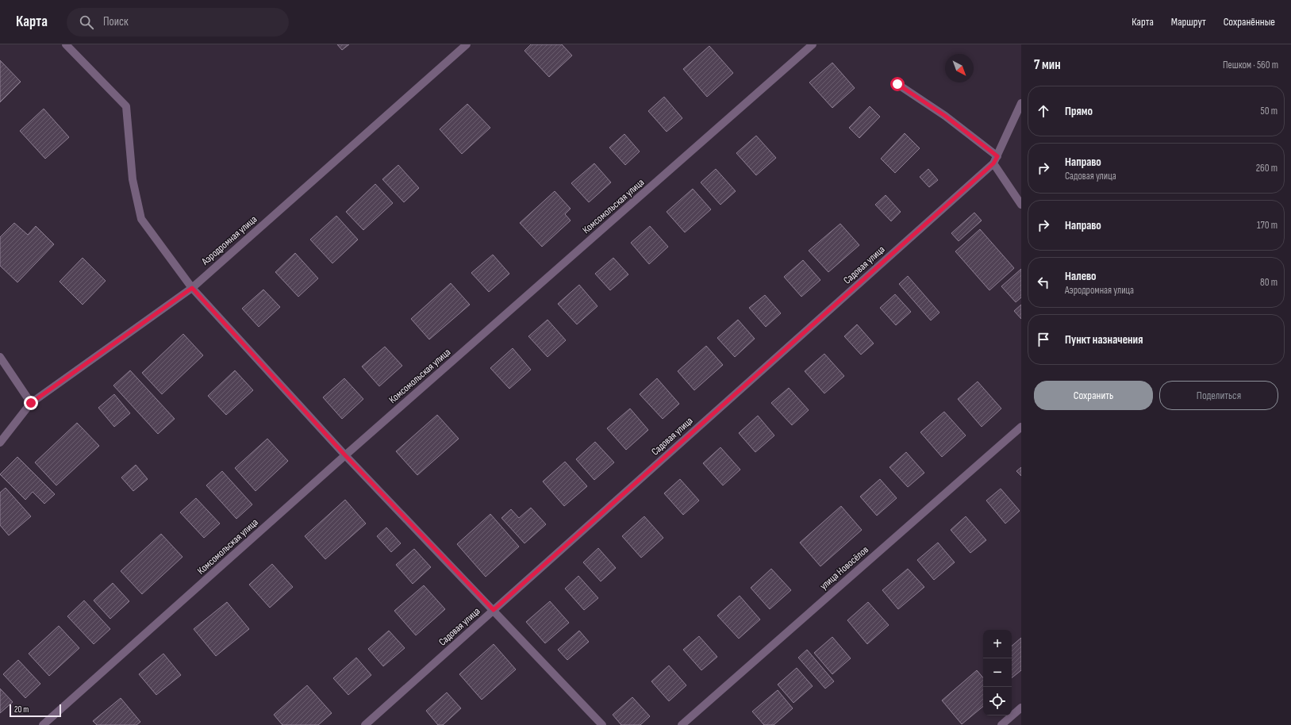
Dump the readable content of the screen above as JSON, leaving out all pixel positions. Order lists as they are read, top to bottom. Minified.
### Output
{"streets":{"street":["Комсомольская улица","Аэродромная улица","Садовая улица","улица Новосёлов"]},"scale_bar":"20 m","north":"bottom right","page":{"header":"Карта","search":"Поиск","nav":["Карта","Маршрут","Сохранённые"],"heading":["7 мин","Пешком · 560 m"],"list":[["Прямо","50 m"],["Направо","Садовая улица","260 m"],["Направо","170 m"],["Налево","Аэродромная улица","80 m"],"Пункт назначения"],"buttons":["Сохранить","Поделиться"],"map_buttons":["+","−"],"scale":"20 m"}}
